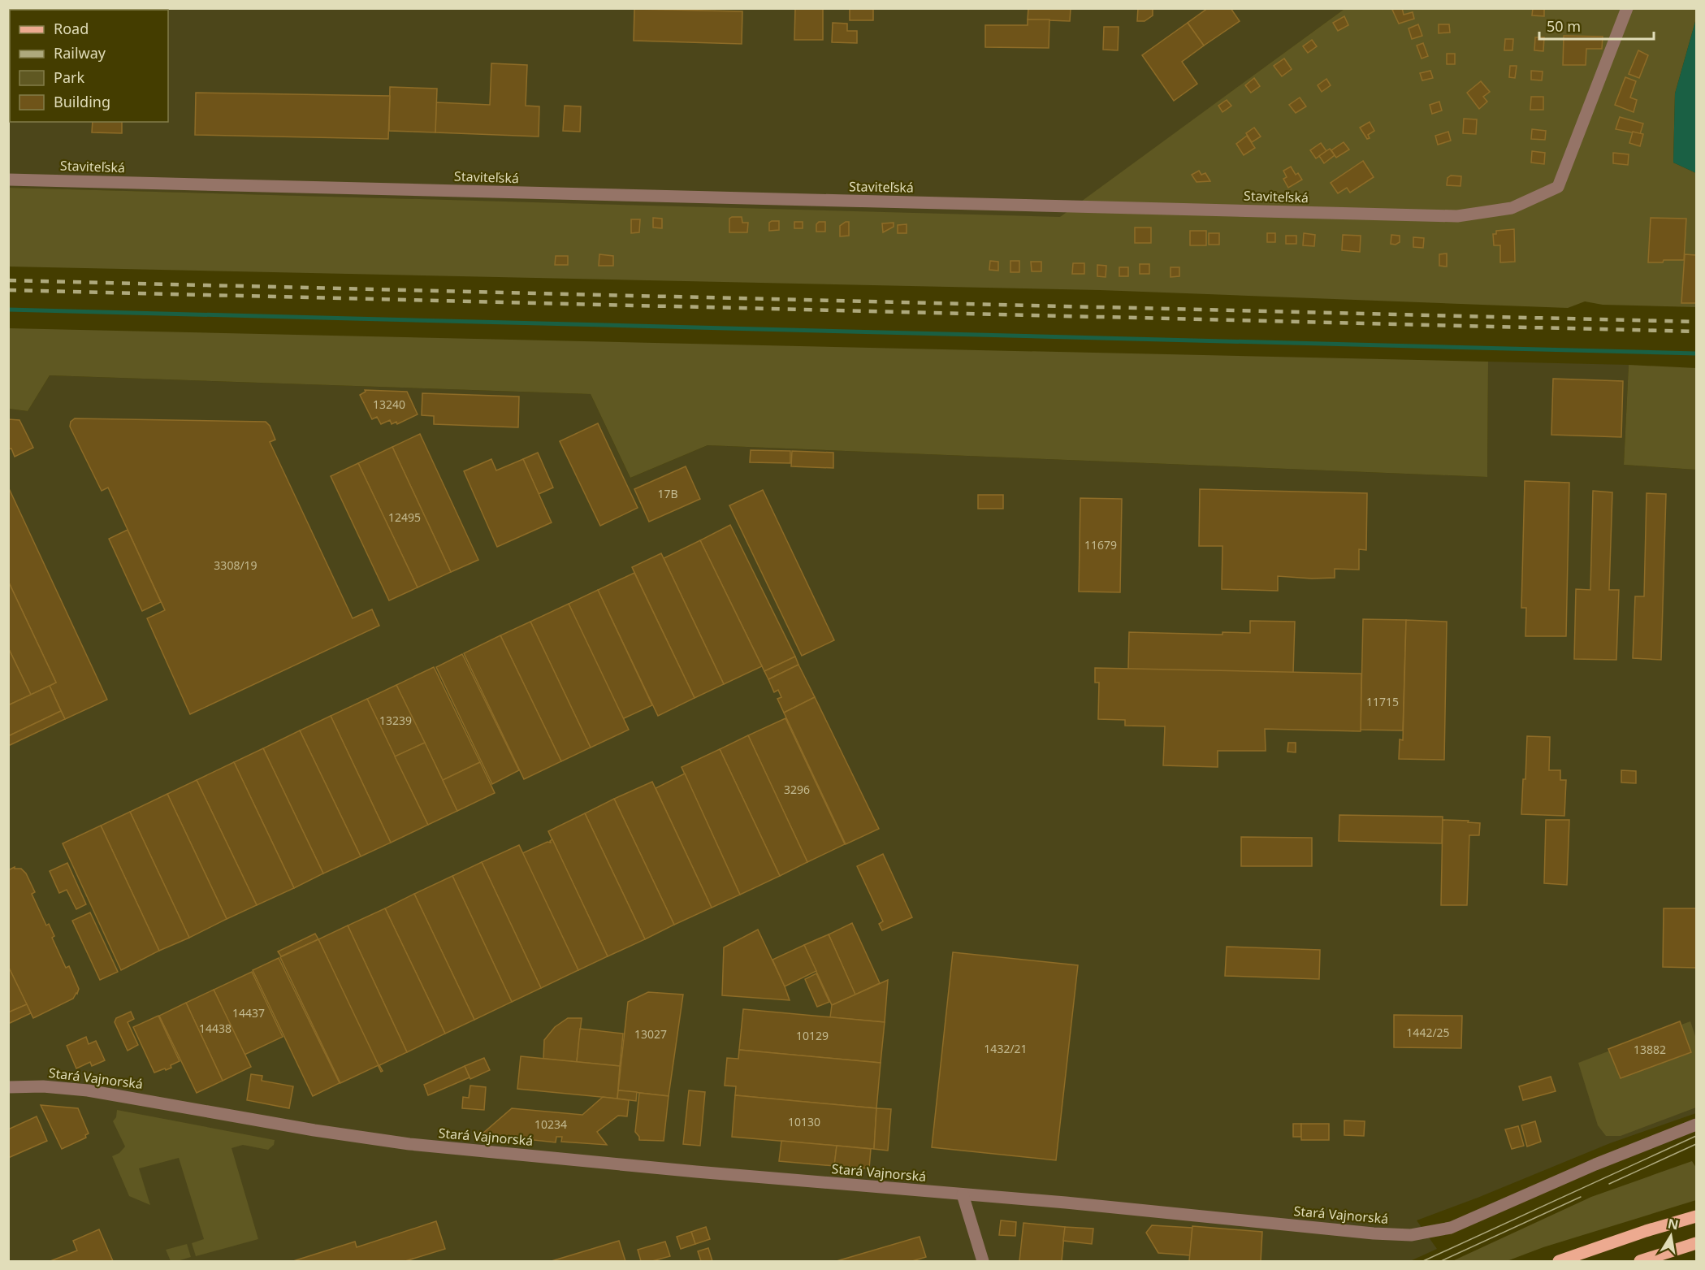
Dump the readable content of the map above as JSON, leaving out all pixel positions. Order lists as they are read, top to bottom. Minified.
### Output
{"streets":{"street":["Staviteľská","Stará Vajnorská"]},"house_numbers":["13240","17B","12495","11679","3308/19","11715","13239","3296","14437","14438","1442/25","13027","10129","1432/21","13882","10130","10234"],"legend":["Road","Railway","Park","Building"],"scale_bar":"50 m","north":"top"}
